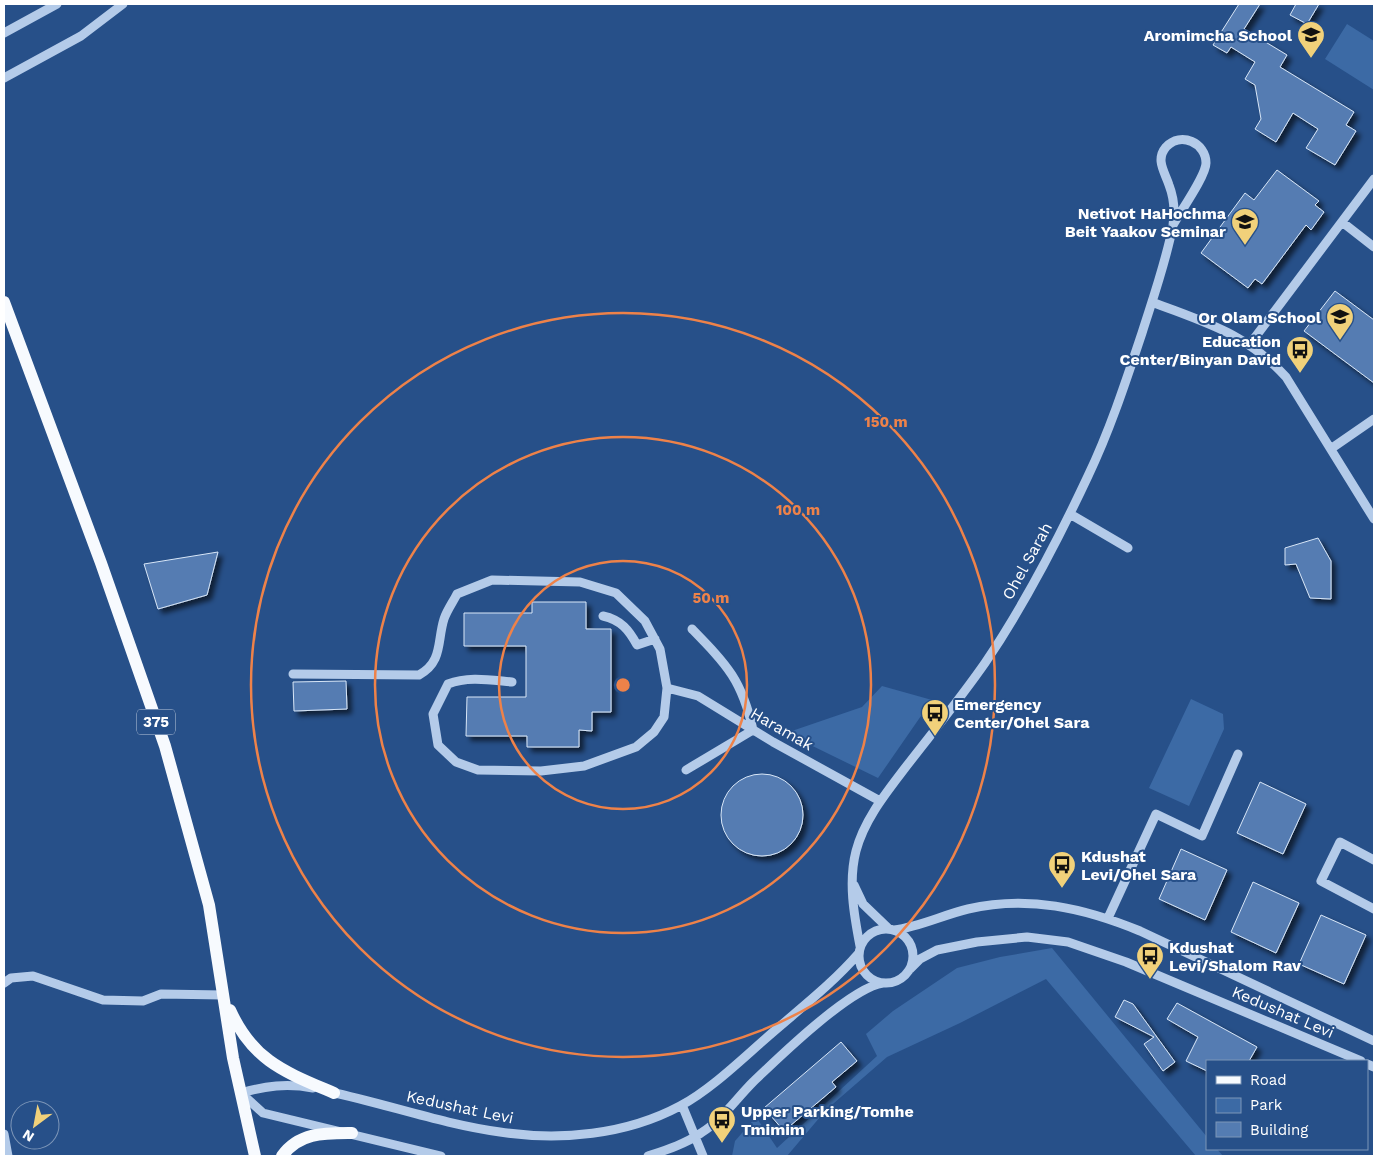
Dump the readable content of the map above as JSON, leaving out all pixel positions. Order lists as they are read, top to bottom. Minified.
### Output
{"streets":{"main road":["375"],"street":["Ohel Sarah","Haramak","Kedushat Levi"]},"crossings":[["Ohel Sarah","Haramak"],["Ohel Sarah","Kedushat Levi"],["375","Kedushat Levi"]],"places":{"school or university":["Aromimcha School","Netivot HaHochma Beit Yaakov Seminar","Or Olam School"],"bus stop":["Education Center/Binyan David","Emergency Center/Ohel Sara","Kdushat Levi/Ohel Sara","Kdushat Levi/Shalom Rav","Upper Parking/Tomhe Tmimim"]},"legend":["Road","Park","Building"],"north":"bottom left","rings":["150 m","100 m","50 m"]}
